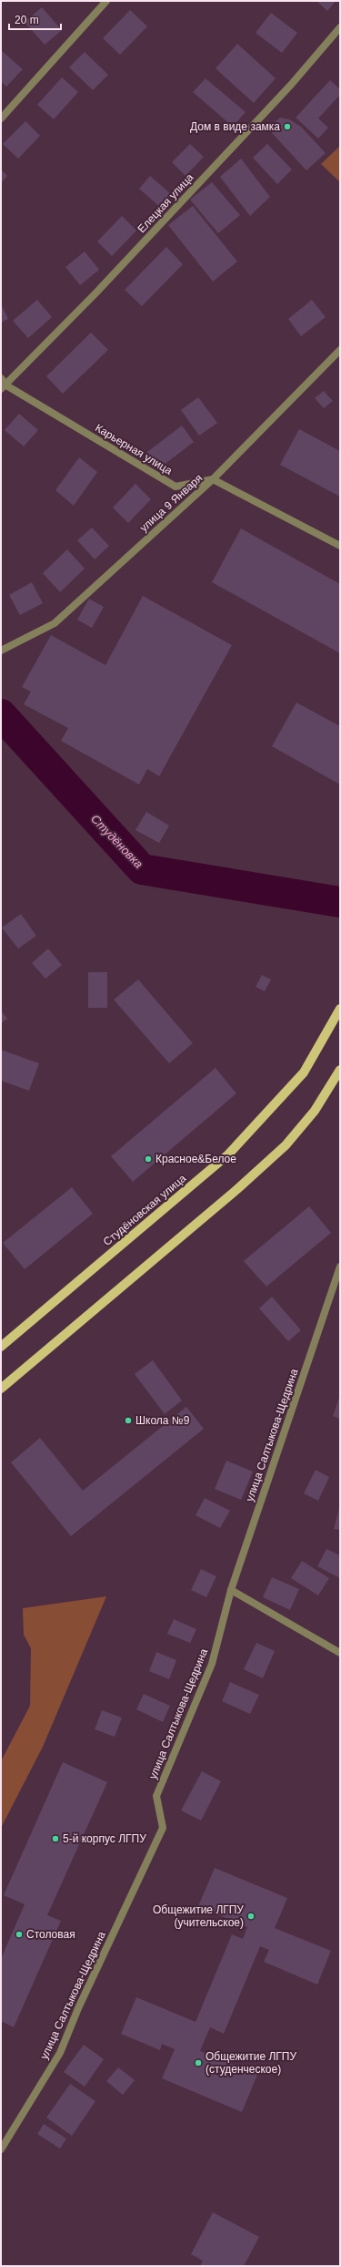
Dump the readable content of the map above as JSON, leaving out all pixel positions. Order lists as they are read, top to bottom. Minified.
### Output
{"streets":{"main road":["Студёновская улица"],"street":["Елецкая улица","Карьерная улица","улица 9 Января","улица Салтыкова-Щедрина"]},"crossings":[["Елецкая улица","Карьерная улица"],["Карьерная улица","улица 9 Января"]],"water":["Студёновка"],"places":["Дом в виде замка","Красное&Белое","Школа №9","5-й корпус ЛГПУ","Общежитие ЛГПУ (учительское)","Столовая","Общежитие ЛГПУ (студенческое)"],"scale_bar":"20 m"}
